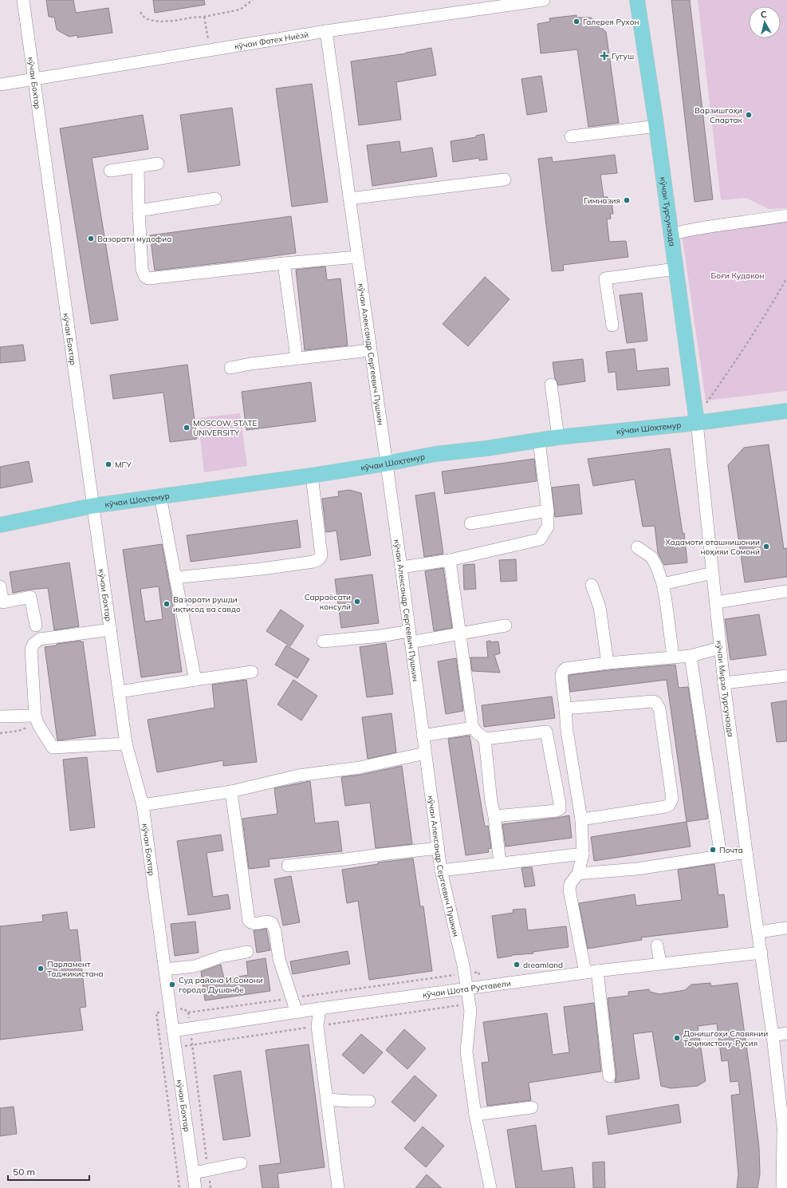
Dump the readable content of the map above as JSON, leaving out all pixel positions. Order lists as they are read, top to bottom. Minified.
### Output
{"streets":{"main road":["кӯчаи Турсунзода","кӯчаи Шоҳтемур"],"street":["кӯчаи Фотех Ниёзӣ","кӯчаи Бохтар","кӯчаи Александр Сергеевич Пушкин","кӯчаи Мирзо Турсунзода","кӯчаи Шота Руставели"]},"crossings":[["кӯчаи Фотех Ниёзӣ","кӯчаи Бохтар"],["кӯчаи Фотех Ниёзӣ","кӯчаи Александр Сергеевич Пушкин"],["кӯчаи Бохтар","кӯчаи Шоҳтемур"],["кӯчаи Бохтар","кӯчаи Шота Руставели"],["кӯчаи Турсунзода","кӯчаи Шоҳтемур"],["кӯчаи Турсунзода","кӯчаи Мирзо Турсунзода"],["кӯчаи Александр Сергеевич Пушкин","кӯчаи Шоҳтемур"],["кӯчаи Александр Сергеевич Пушкин","кӯчаи Шота Руставели"],["кӯчаи Шоҳтемур","кӯчаи Мирзо Турсунзода"],["кӯчаи Мирзо Турсунзода","кӯчаи Шота Руставели"]],"parks":["Боғи Кудакон"],"places":{"other":["Галерея Рухон","Варзишгоҳи Спартак","Гимназия","Вазорати мудофиа","MOSCOW STATE UNIVERSITY","МГУ","Хадамоти оташнишонии ноҳияи Сомонӣ","Сарраёсати консулӣ","Вазорати рушди иқтисод ва савдо","Почта","dreamland","Парламент Таджикистана","Суд района И.Сомони города Душанбе","Донишгоҳи Славянии Тоҷикистону-Русия"],"health":["Гугуш"]},"scale_bar":"50 m","north":"top"}
